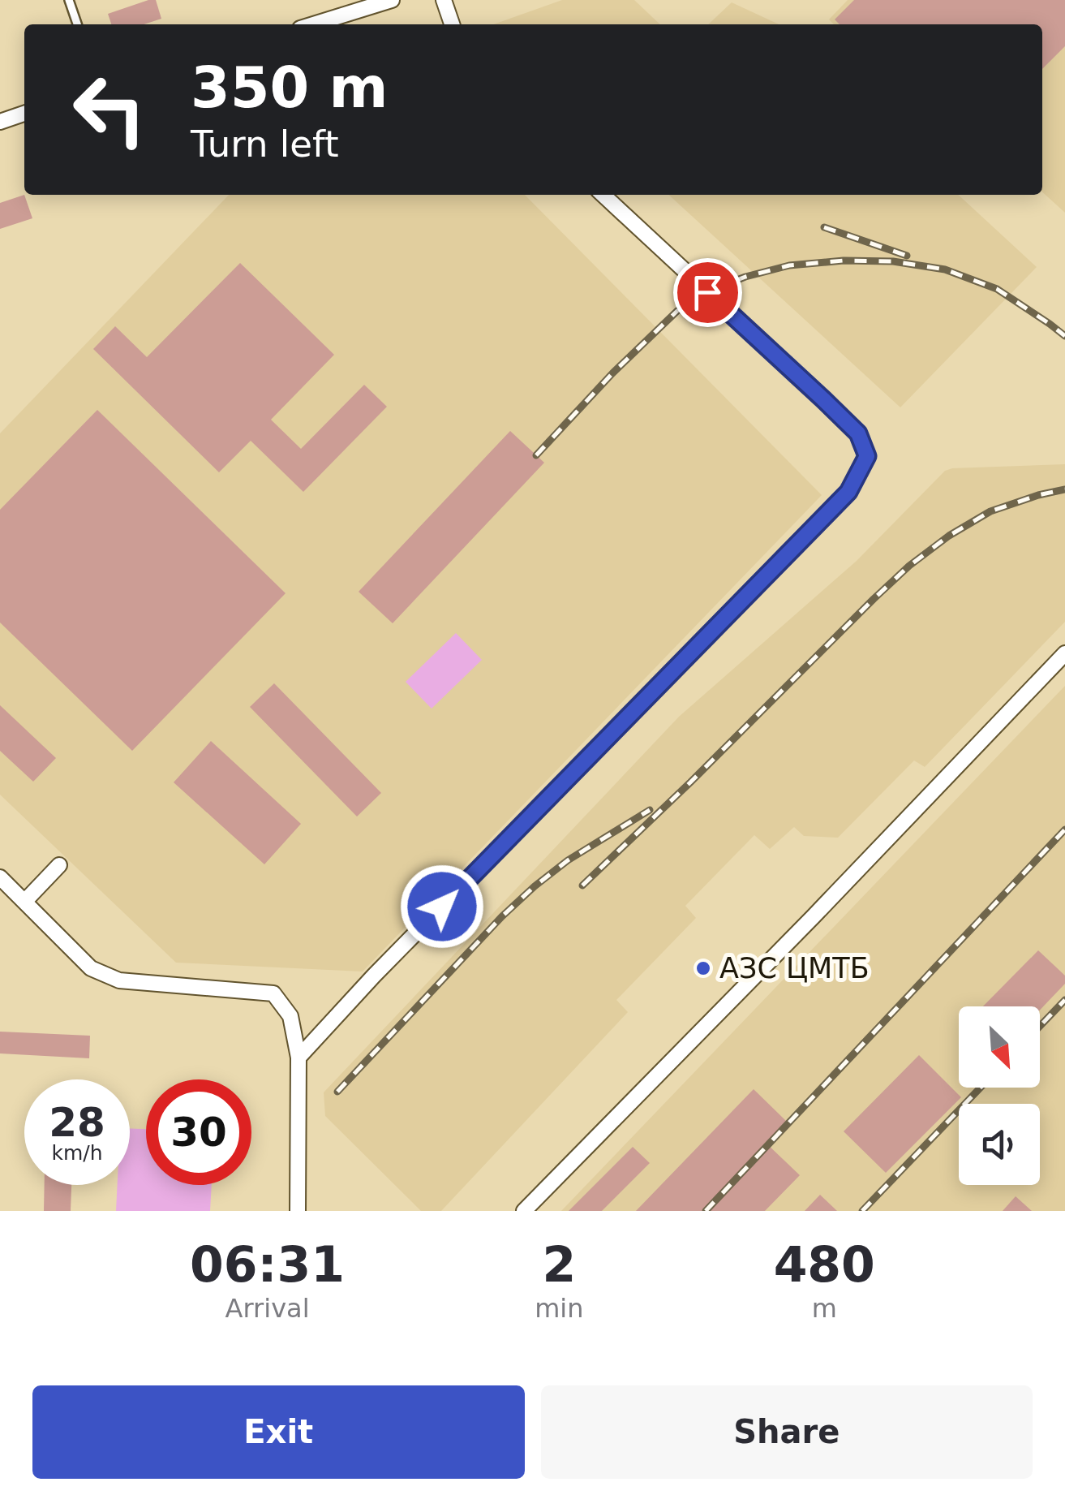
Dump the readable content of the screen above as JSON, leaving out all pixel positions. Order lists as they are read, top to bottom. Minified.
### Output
{"places":["АЗС ЦМТБ"],"north":"bottom right","page":{"turn":["350 m","Turn left"],"speed":"28 km/h","limit":"30","eta":["06:31","Arrival","2","min","480","m"],"buttons":["Exit","Share"]}}
